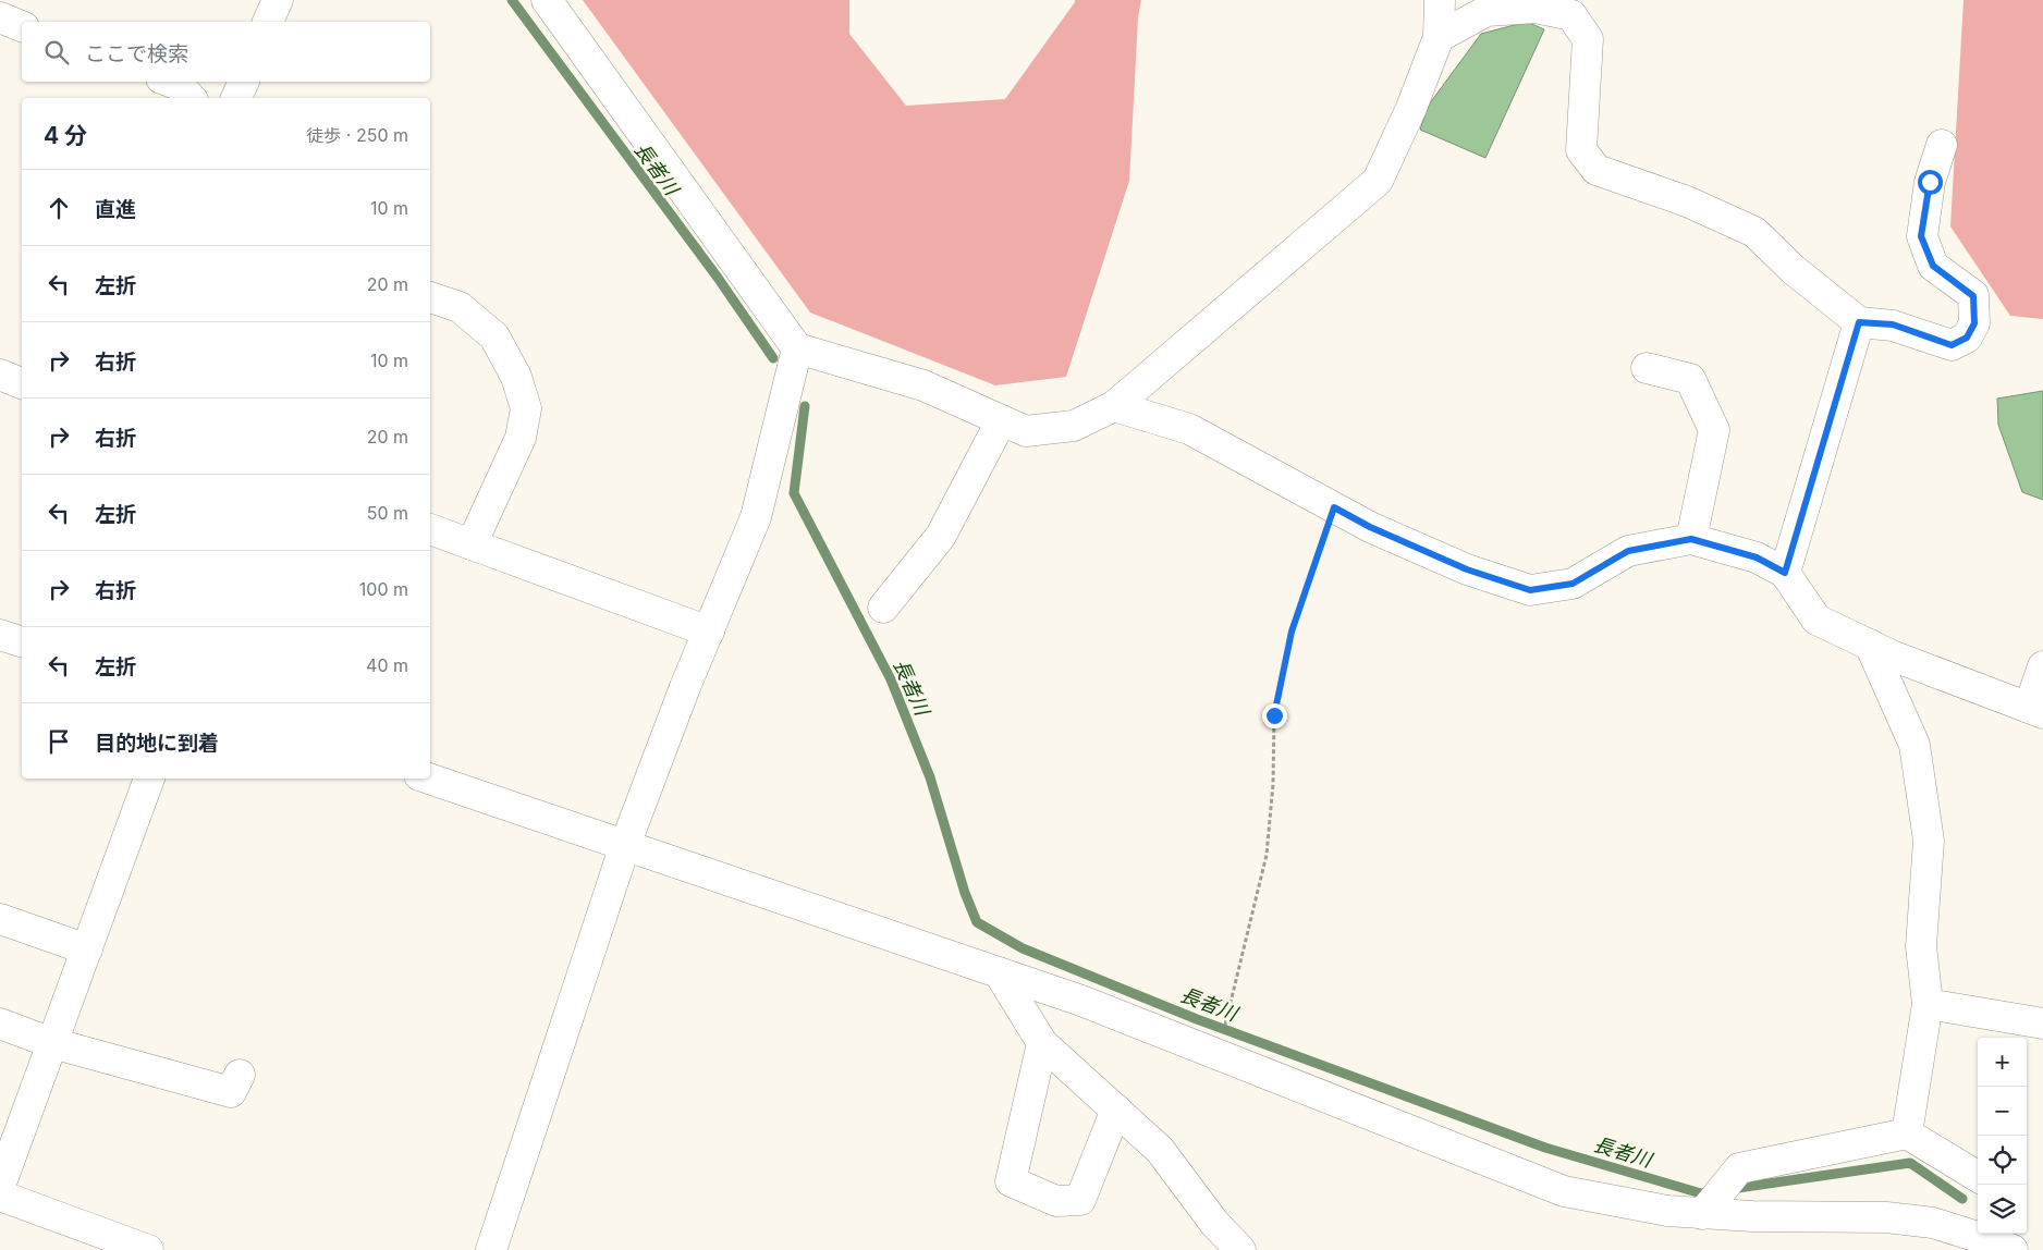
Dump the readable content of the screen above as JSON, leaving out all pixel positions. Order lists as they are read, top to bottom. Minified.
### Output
{"water":["長者川"],"page":{"search":"ここで検索","heading":["4 分","徒歩 · 250 m"],"list":[["直進","10 m"],["左折","20 m"],["右折","10 m"],["右折","20 m"],["左折","50 m"],["右折","100 m"],["左折","40 m"],"目的地に到着"],"map_buttons":["+","−"]}}
